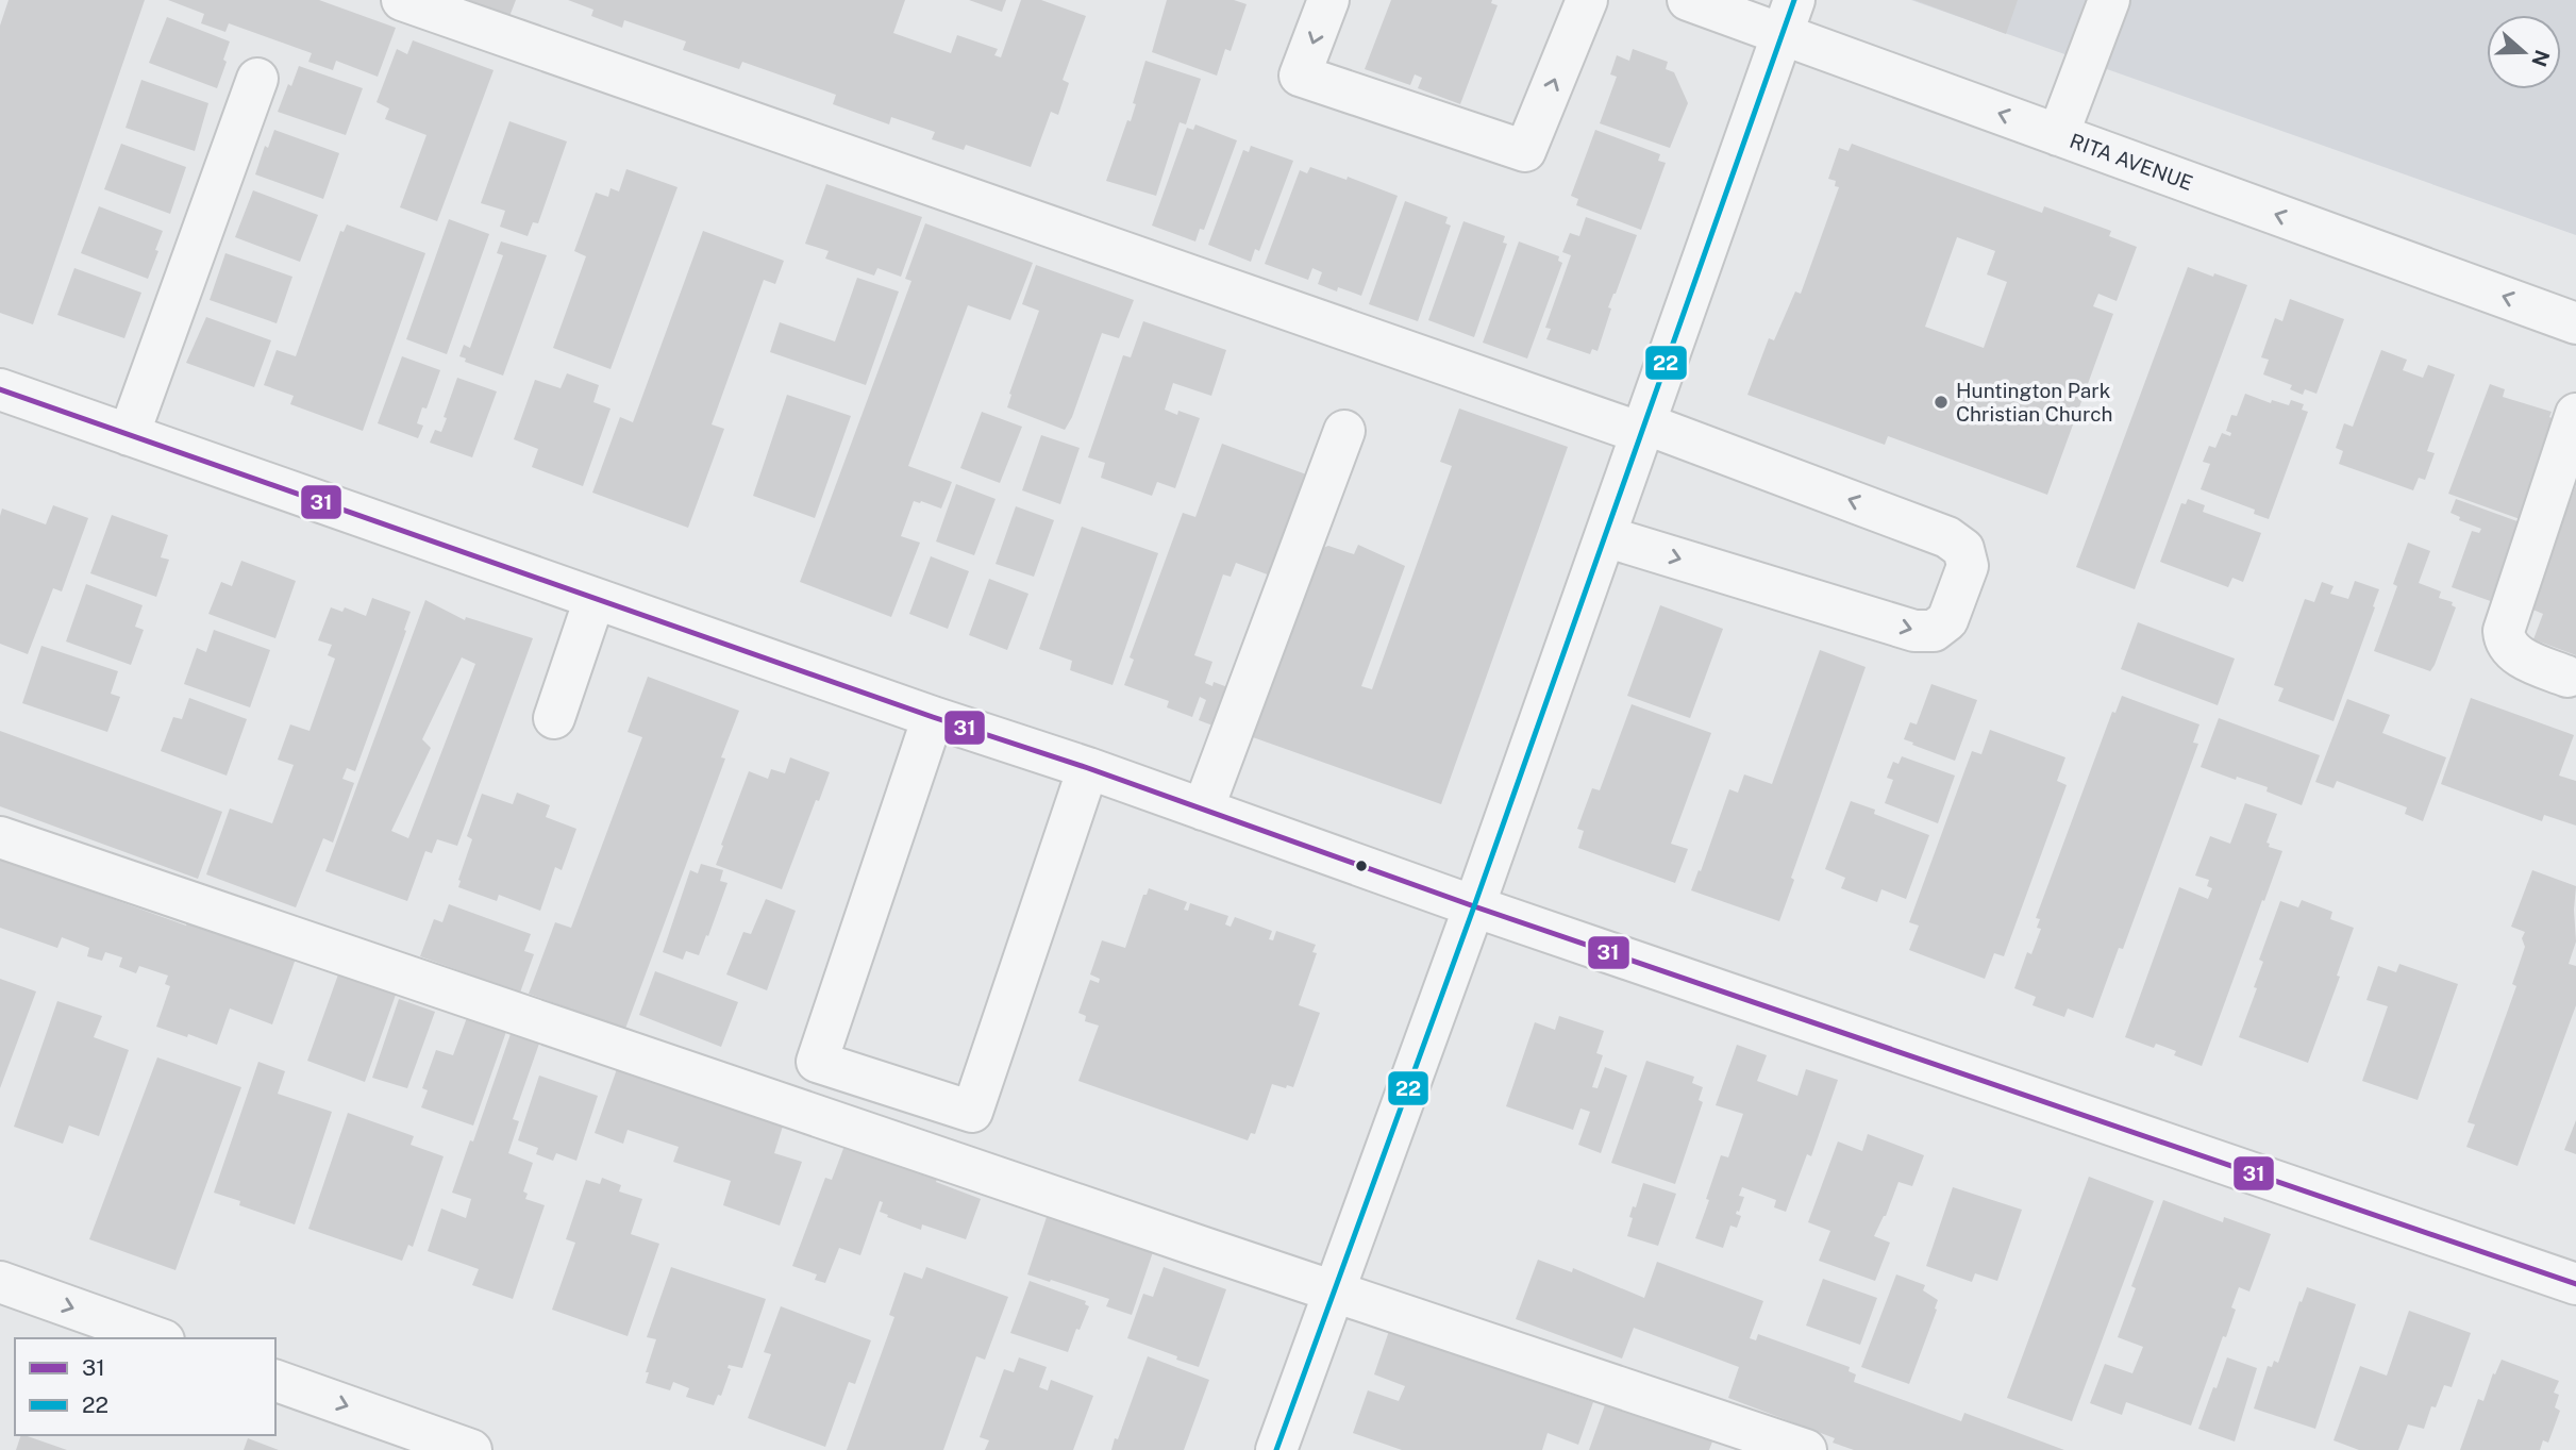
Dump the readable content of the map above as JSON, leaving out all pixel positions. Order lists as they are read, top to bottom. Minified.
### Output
{"streets":{"street":["RITA AVENUE"]},"one_way":["RITA AVENUE"],"places":["Huntington Park Christian Church"],"lines":["transit line 22","transit line 31"],"legend":["31","22"],"north":"right"}
